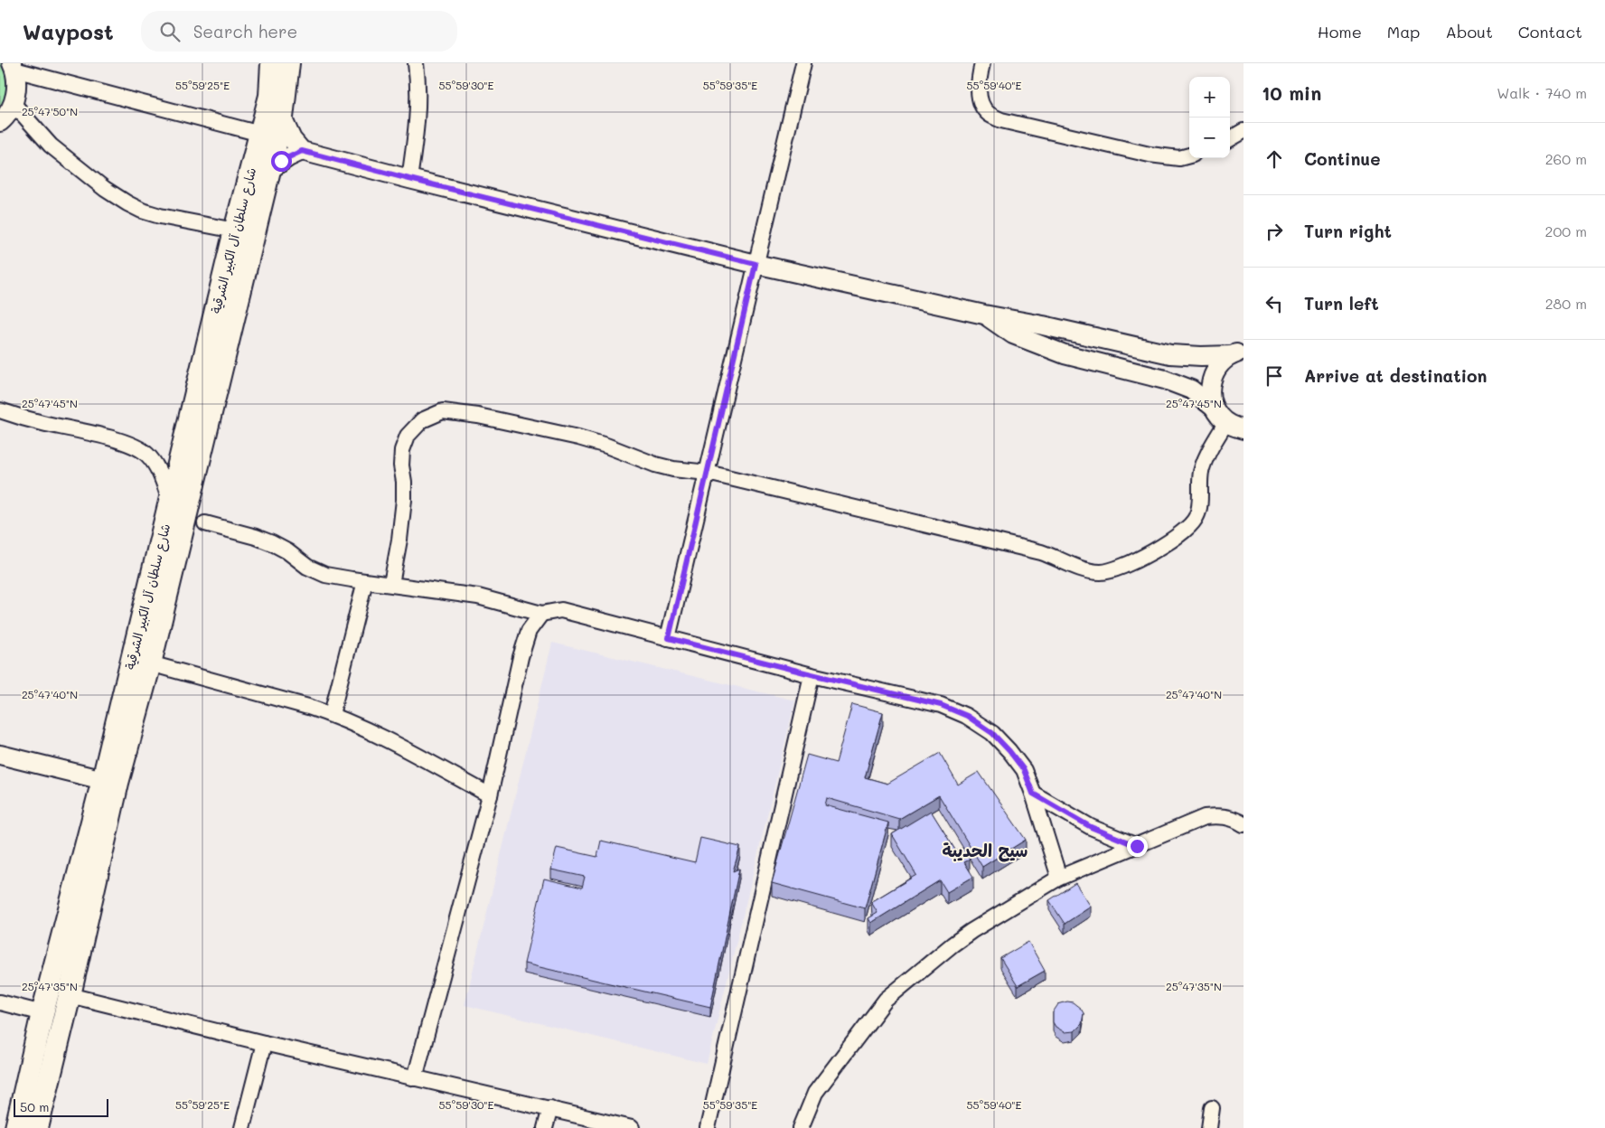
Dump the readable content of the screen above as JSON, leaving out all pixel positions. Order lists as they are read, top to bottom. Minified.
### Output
{"streets":{"main road":["شارع سلطان آل الكبير الشرقية"]},"districts":["سيح الحديبة"],"scale_bar":"50 m","page":{"header":"Waypost","search":"Search here","nav":["Home","Map","About","Contact"],"heading":["10 min","Walk · 740 m"],"map_buttons":["+","−"],"list":[["Continue","260 m"],["Turn right","200 m"],["Turn left","280 m"],"Arrive at destination"],"scale":"50 m"},"coordinates":["55°59'25\"E","55°59'30\"E","55°59'35\"E","55°59'40\"E","25°47'50\"N","25°47'45\"N","25°47'40\"N","25°47'35\"N"]}
